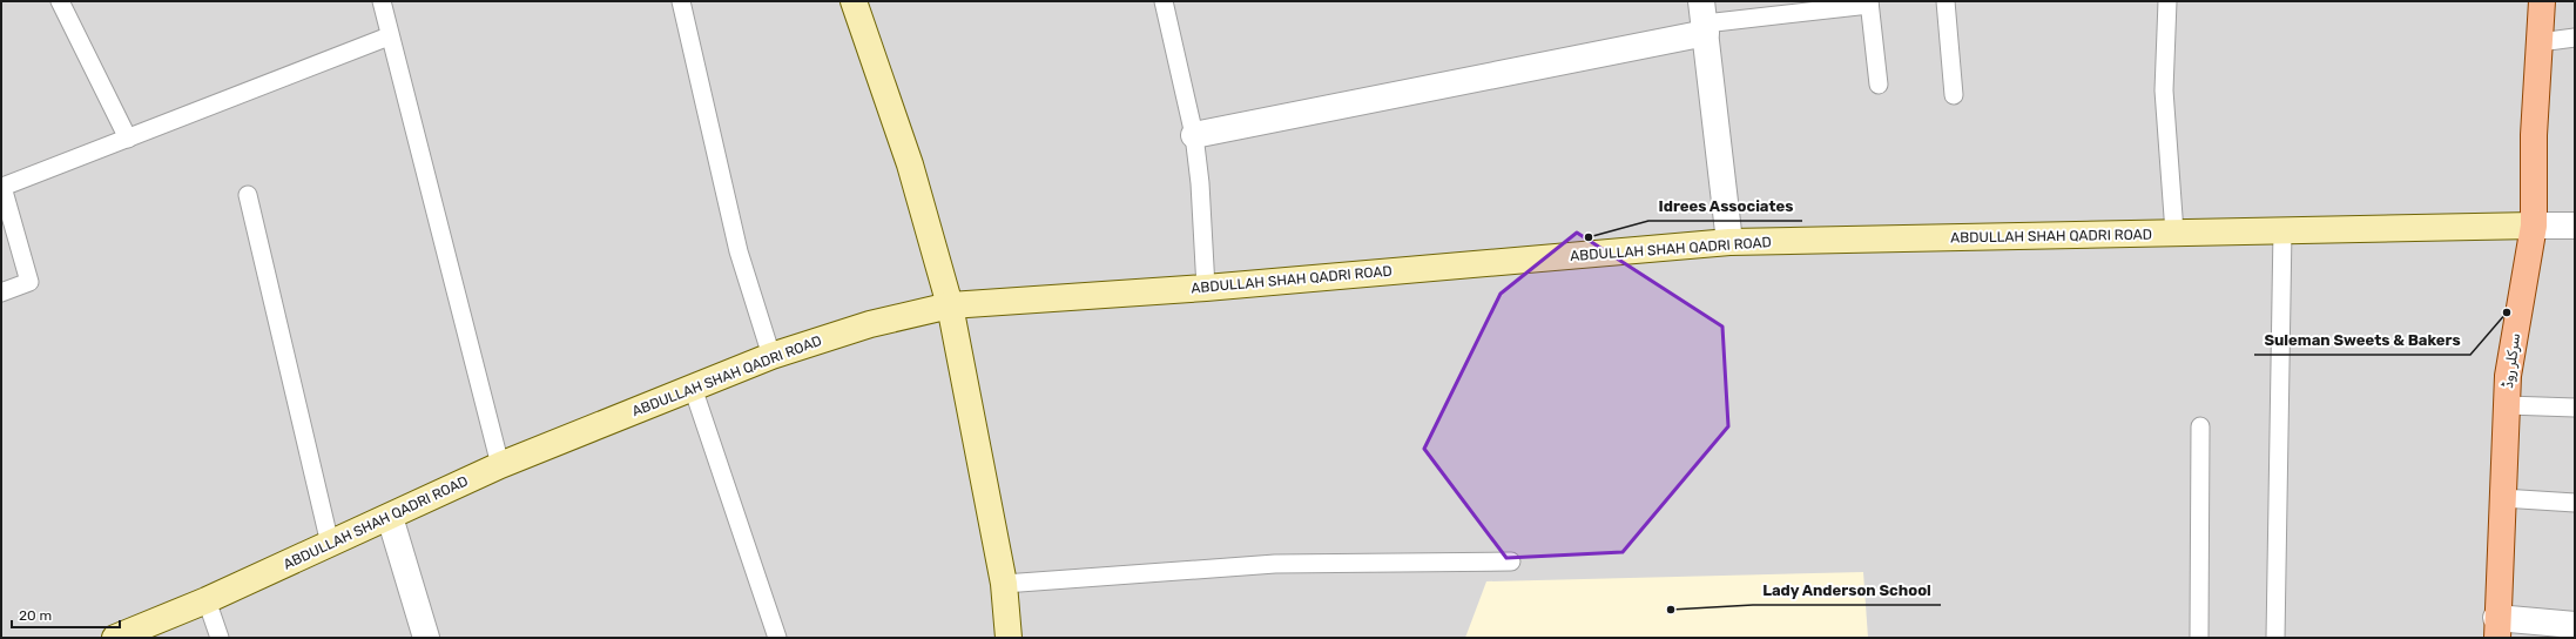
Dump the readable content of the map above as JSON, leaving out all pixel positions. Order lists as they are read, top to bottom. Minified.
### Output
{"streets":{"main road":["سرکلر روڈ"],"street":["ABDULLAH SHAH QADRI ROAD"]},"crossings":[["ABDULLAH SHAH QADRI ROAD","سرکلر روڈ"]],"places":["Idrees Associates","Suleman Sweets & Bakers","Lady Anderson School"],"scale_bar":"20 m"}
